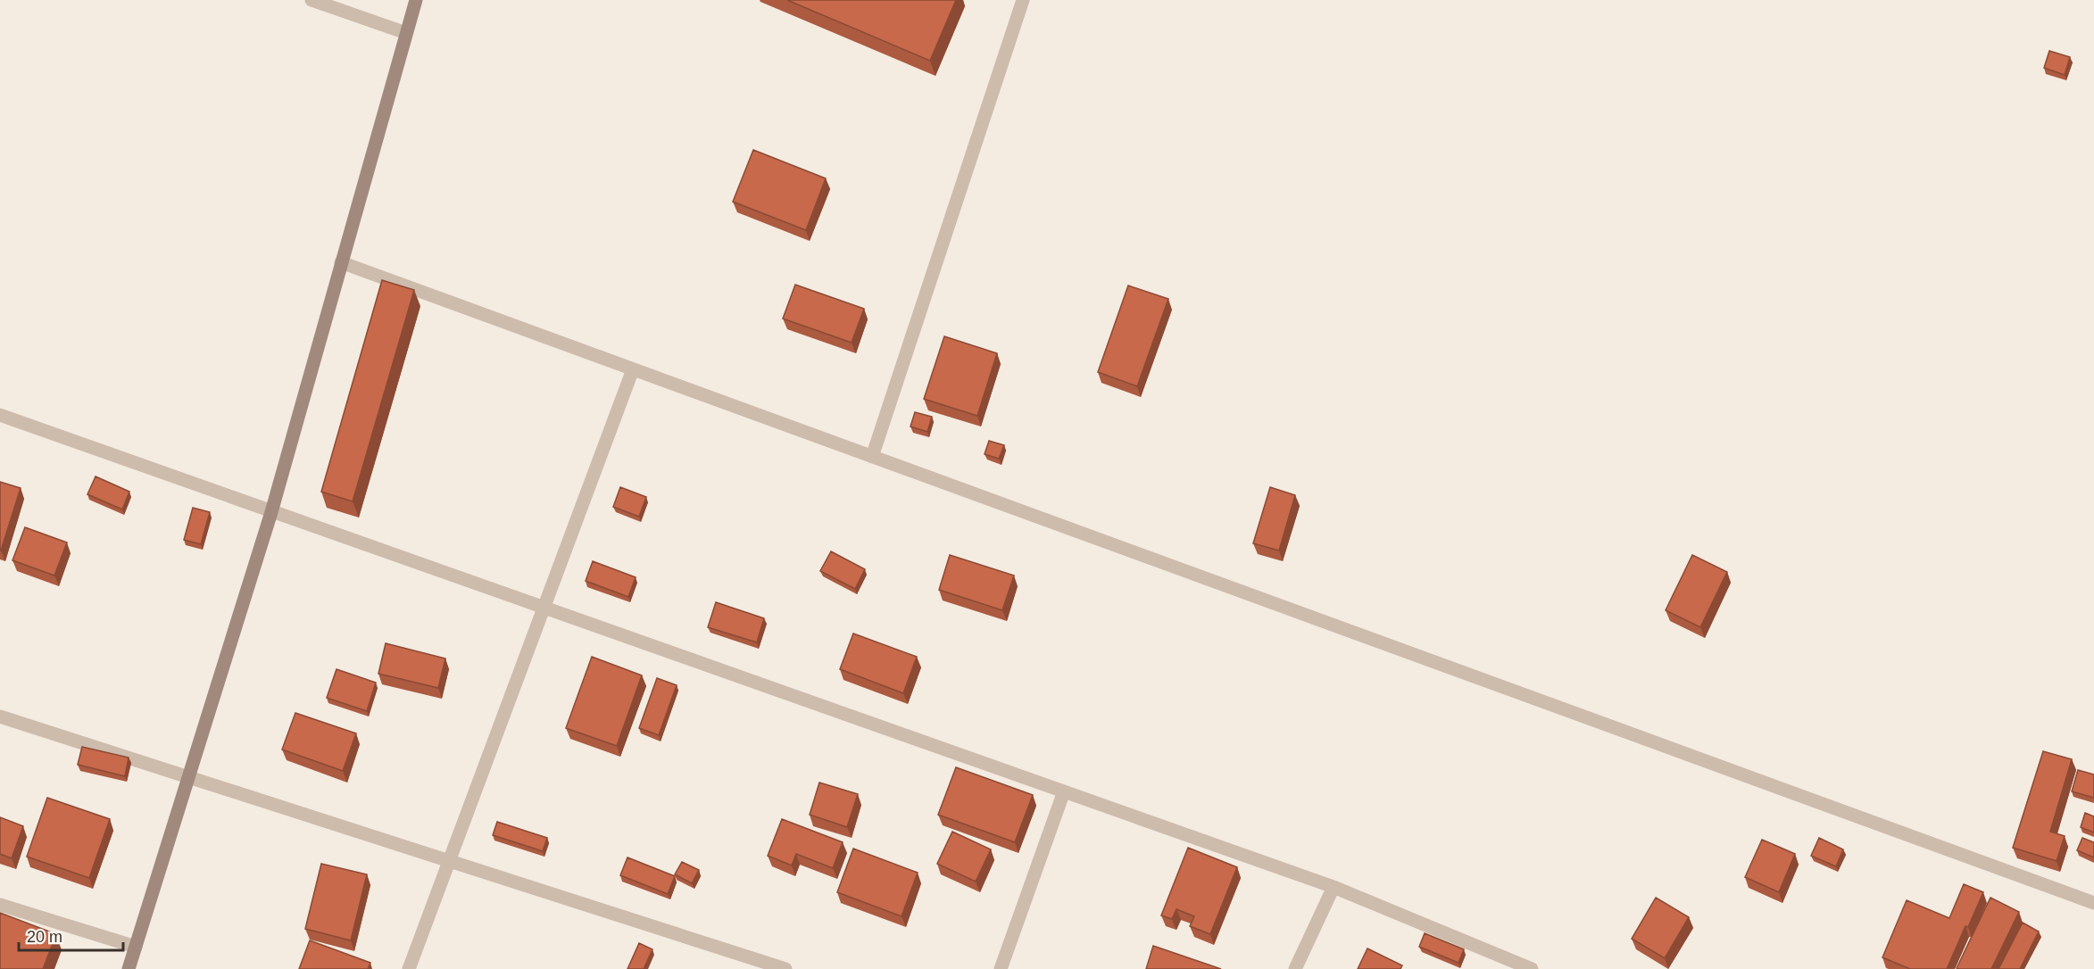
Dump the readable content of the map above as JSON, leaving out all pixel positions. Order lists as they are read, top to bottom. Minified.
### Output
{"scale_bar":"20 m"}
